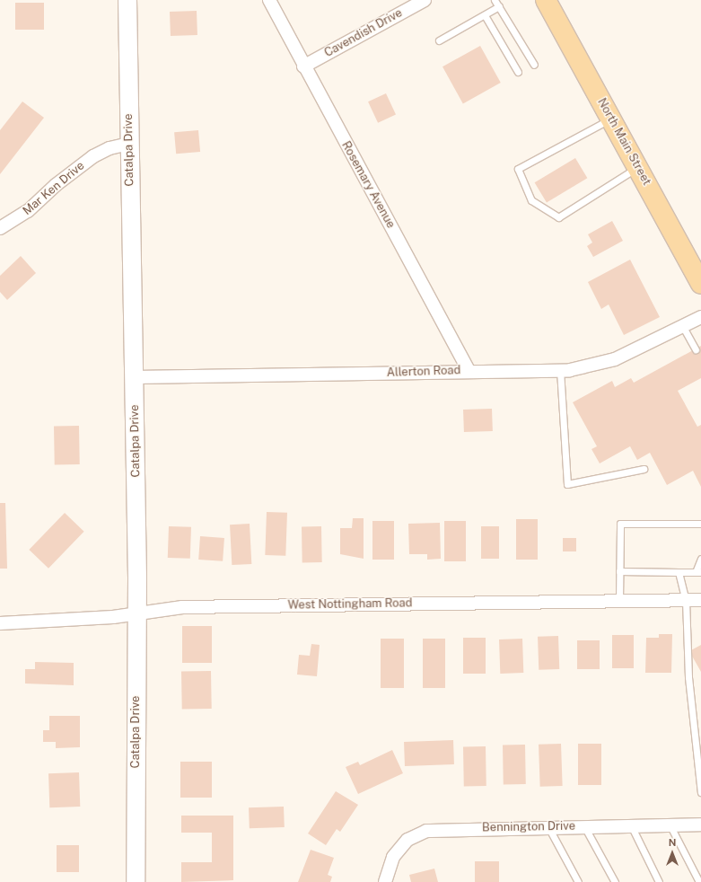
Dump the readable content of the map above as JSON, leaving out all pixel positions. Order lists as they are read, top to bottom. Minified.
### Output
{"streets":{"main road":["North Main Street"],"street":["Cavendish Drive","Catalpa Drive","Rosemary Avenue","Mar Ken Drive","Allerton Road","West Nottingham Road","Bennington Drive"]},"crossings":[["Cavendish Drive","Rosemary Avenue"],["Catalpa Drive","Mar Ken Drive"],["Catalpa Drive","Allerton Road"],["Catalpa Drive","West Nottingham Road"],["Rosemary Avenue","Allerton Road"]],"north":"top"}
